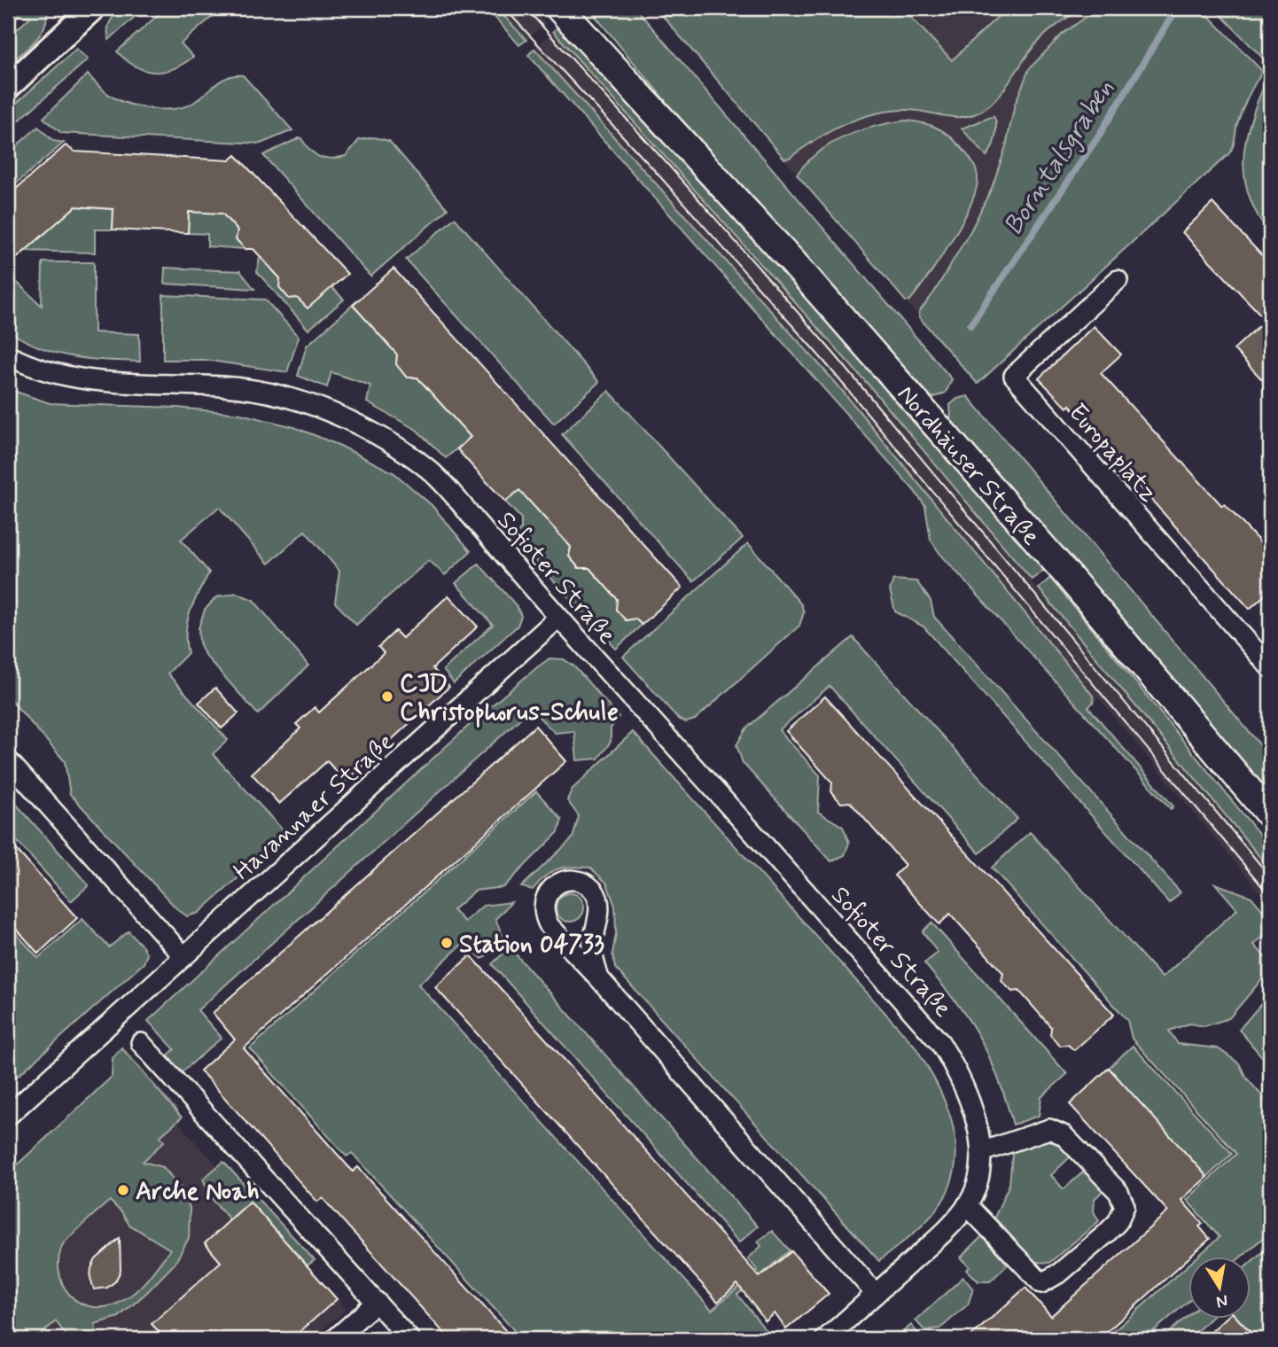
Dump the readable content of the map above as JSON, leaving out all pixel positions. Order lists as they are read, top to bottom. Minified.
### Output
{"streets":{"main road":["Nordhäuser Straße"],"street":["Europaplatz","Sofioter Straße","Havannaer Straße"]},"crossings":[["Sofioter Straße","Havannaer Straße"]],"water":["Borntalsgraben"],"places":["CJD Christophorus-Schule","Station 04733","Arche Noah"],"north":"bottom"}
